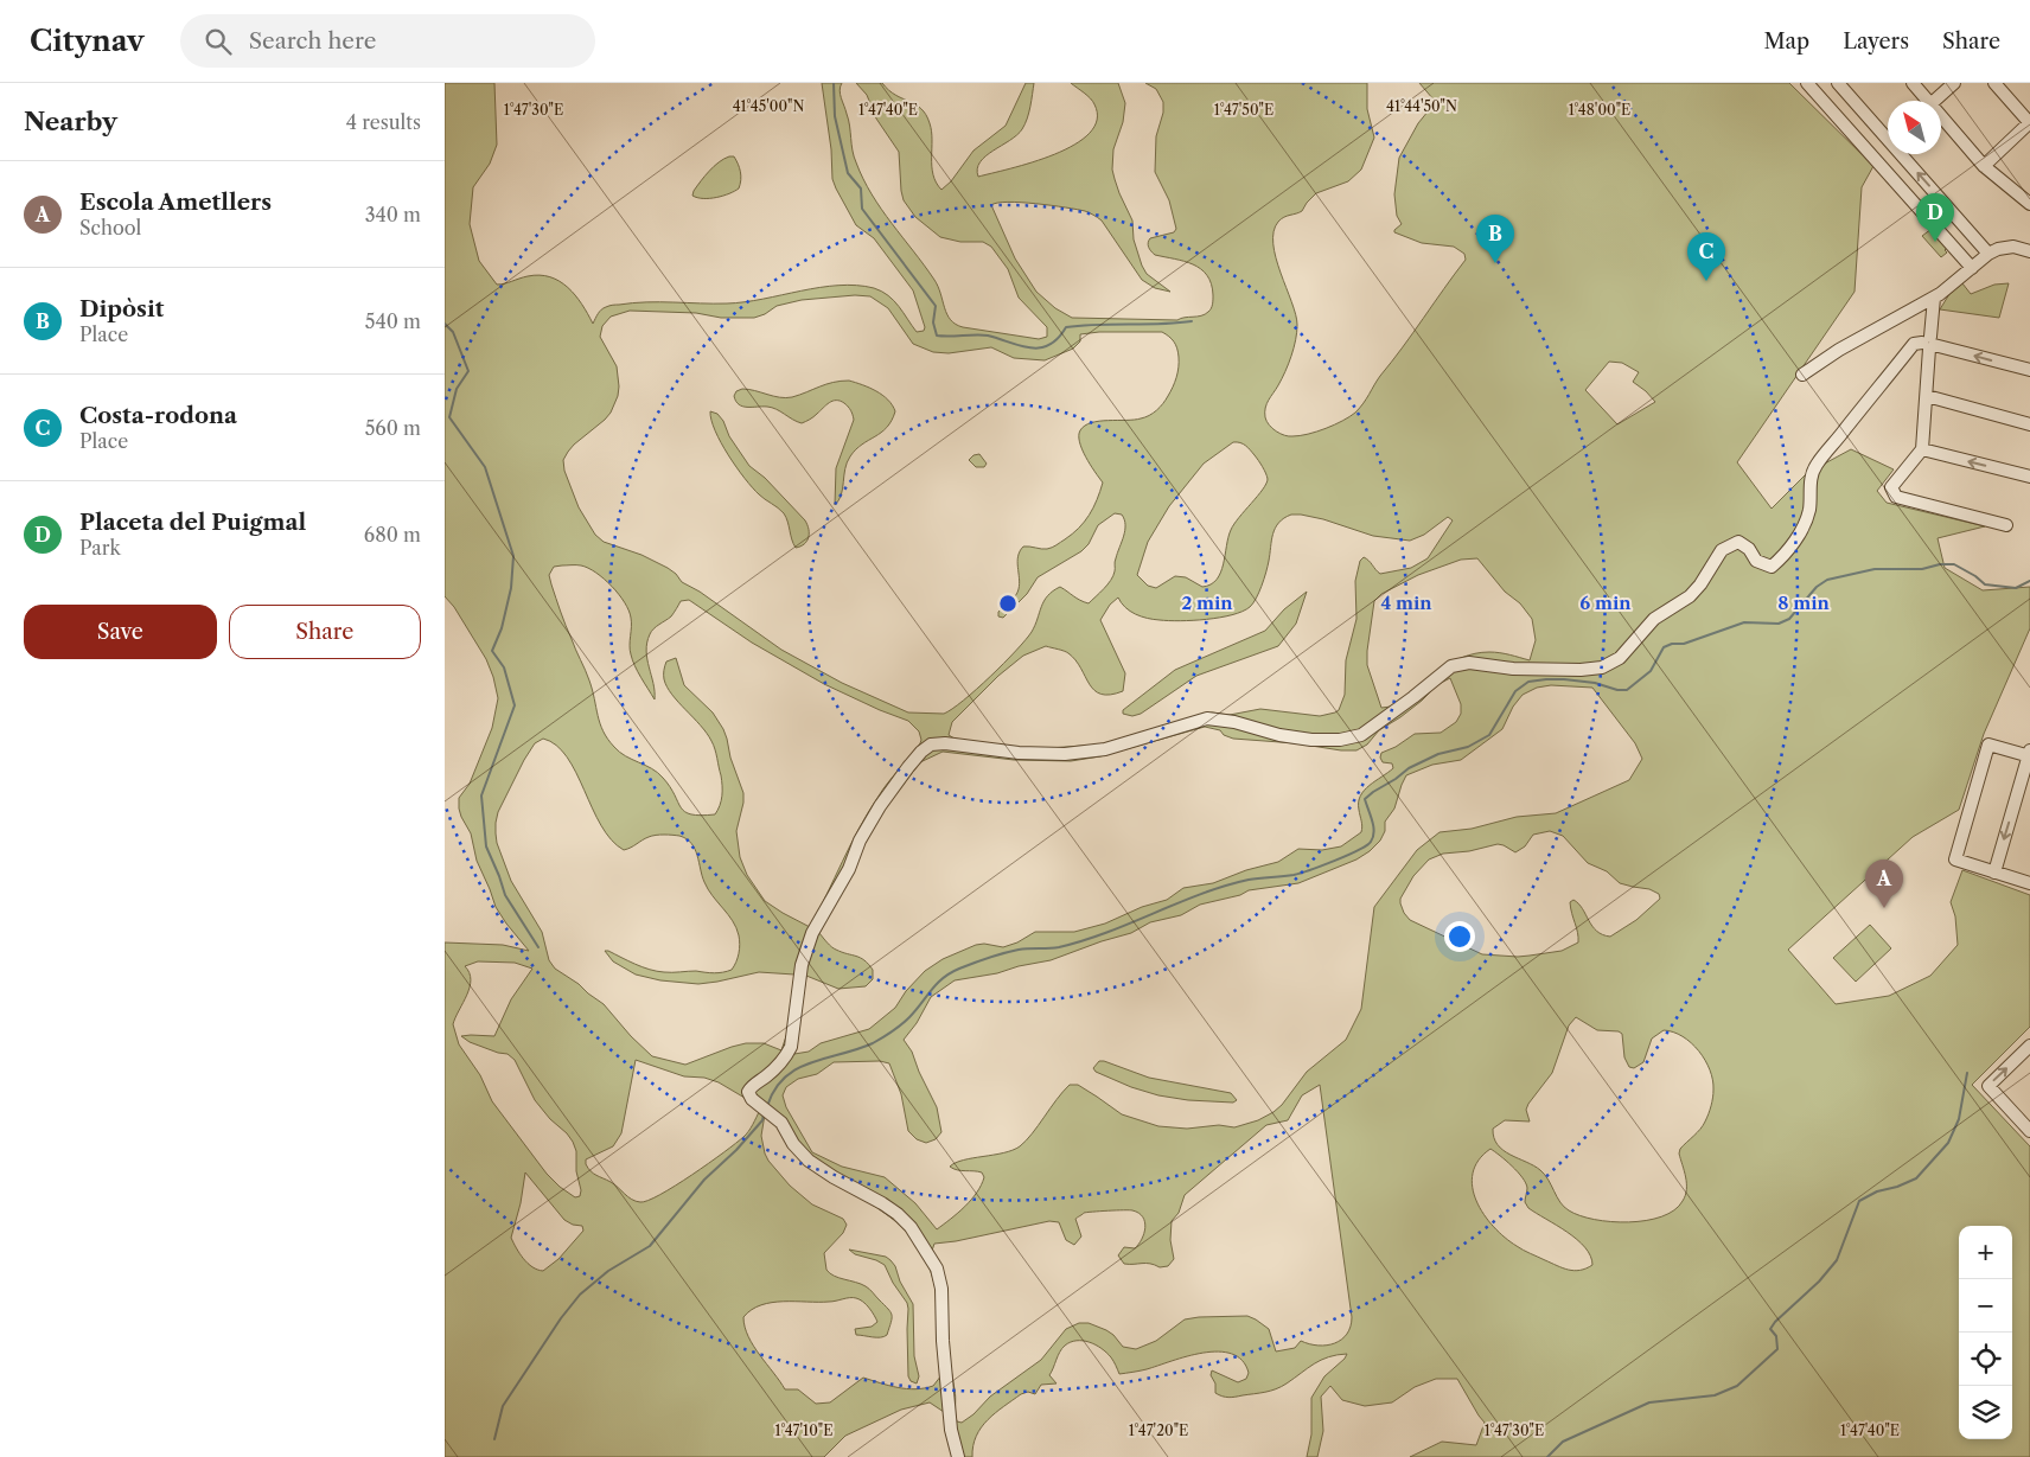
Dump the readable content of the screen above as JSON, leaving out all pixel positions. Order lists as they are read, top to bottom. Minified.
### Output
{"north":"top left","page":{"header":"Citynav","search":"Search here","nav":["Map","Layers","Share"],"heading":["Nearby","4 results"],"list":[{"mark":"A","name":"Escola Ametllers","note":"School","value":"340 m"},{"mark":"B","name":"Dipòsit","note":"Place","value":"540 m"},{"mark":"C","name":"Costa-rodona","note":"Place","value":"560 m"},{"mark":"D","name":"Placeta del Puigmal","note":"Park","value":"680 m"}],"pins":["D","B","C","A"],"buttons":["Save","Share"],"map_buttons":["+","−"]},"coordinates":["41°45'00\"N","41°44'50\"N","1°47'30\"E","1°47'40\"E","1°47'50\"E","1°48'00\"E","1°47'10\"E","1°47'20\"E"],"rings":["2 min","4 min","6 min","8 min"]}
